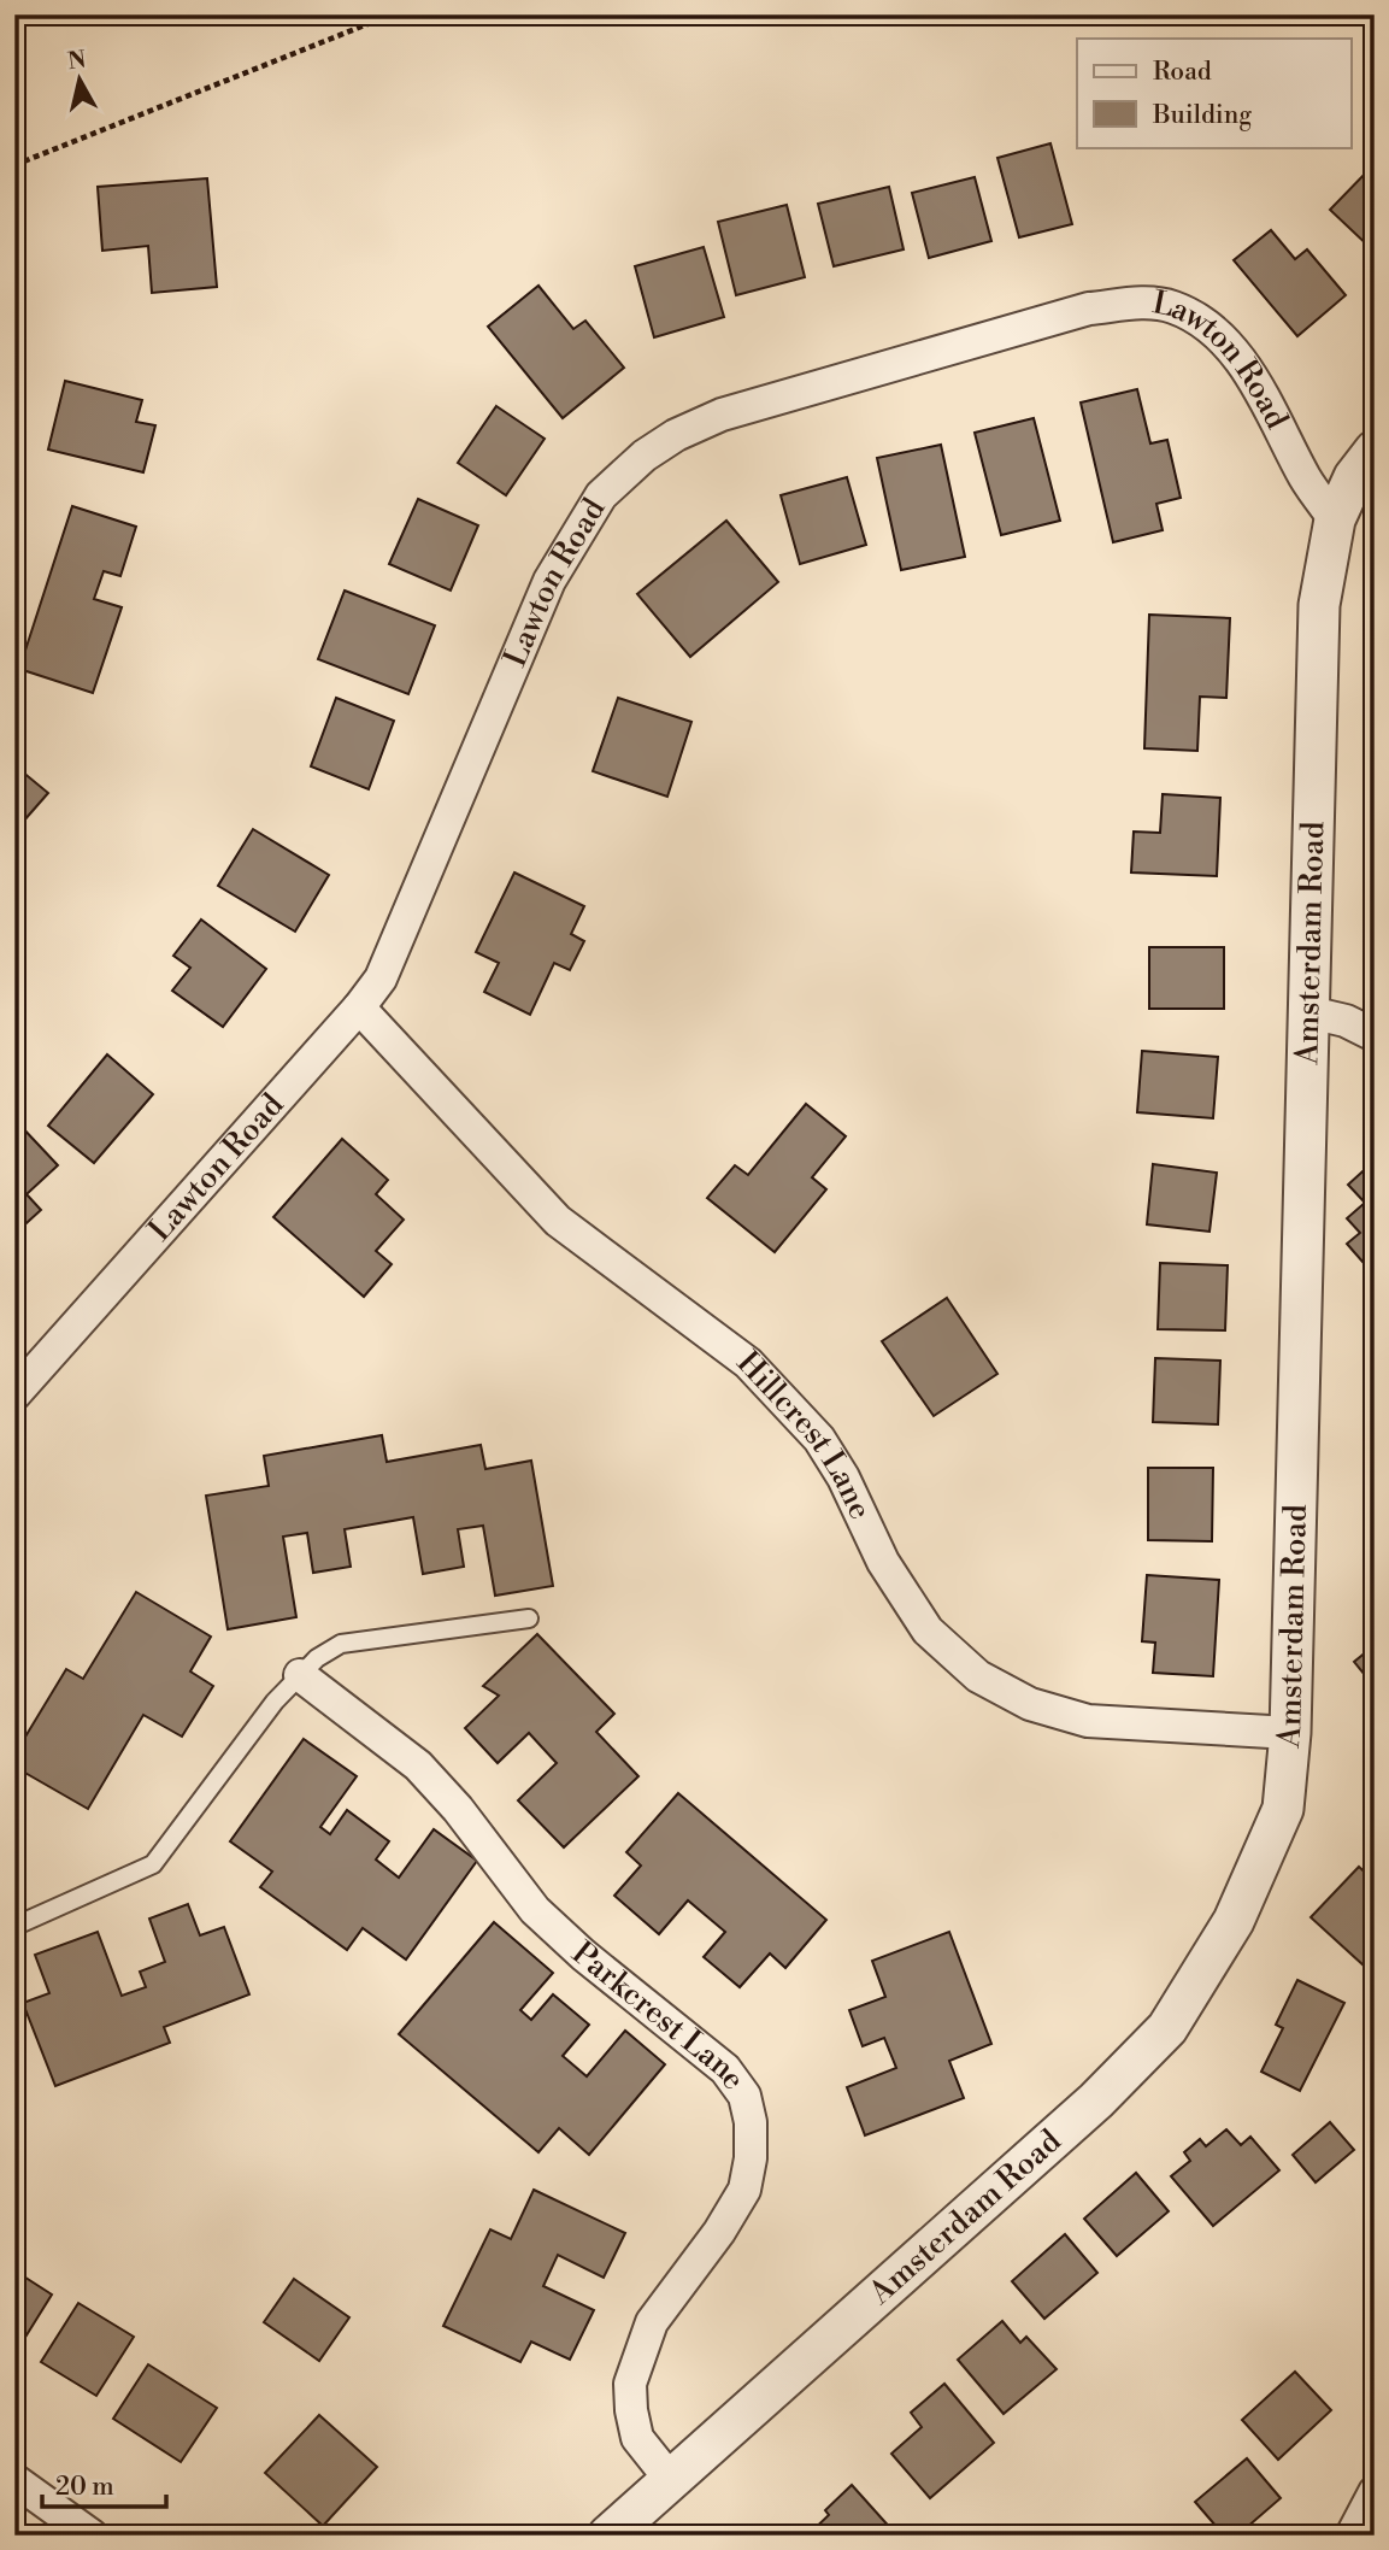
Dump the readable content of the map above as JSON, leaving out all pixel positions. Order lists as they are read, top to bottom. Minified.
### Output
{"streets":{"street":["Lawton Road","Amsterdam Road","Hillcrest Lane","Parkcrest Lane"]},"crossings":[["Lawton Road","Amsterdam Road"],["Lawton Road","Hillcrest Lane"],["Amsterdam Road","Hillcrest Lane"],["Amsterdam Road","Parkcrest Lane"]],"legend":["Road","Building"],"scale_bar":"20 m","north":"top"}
